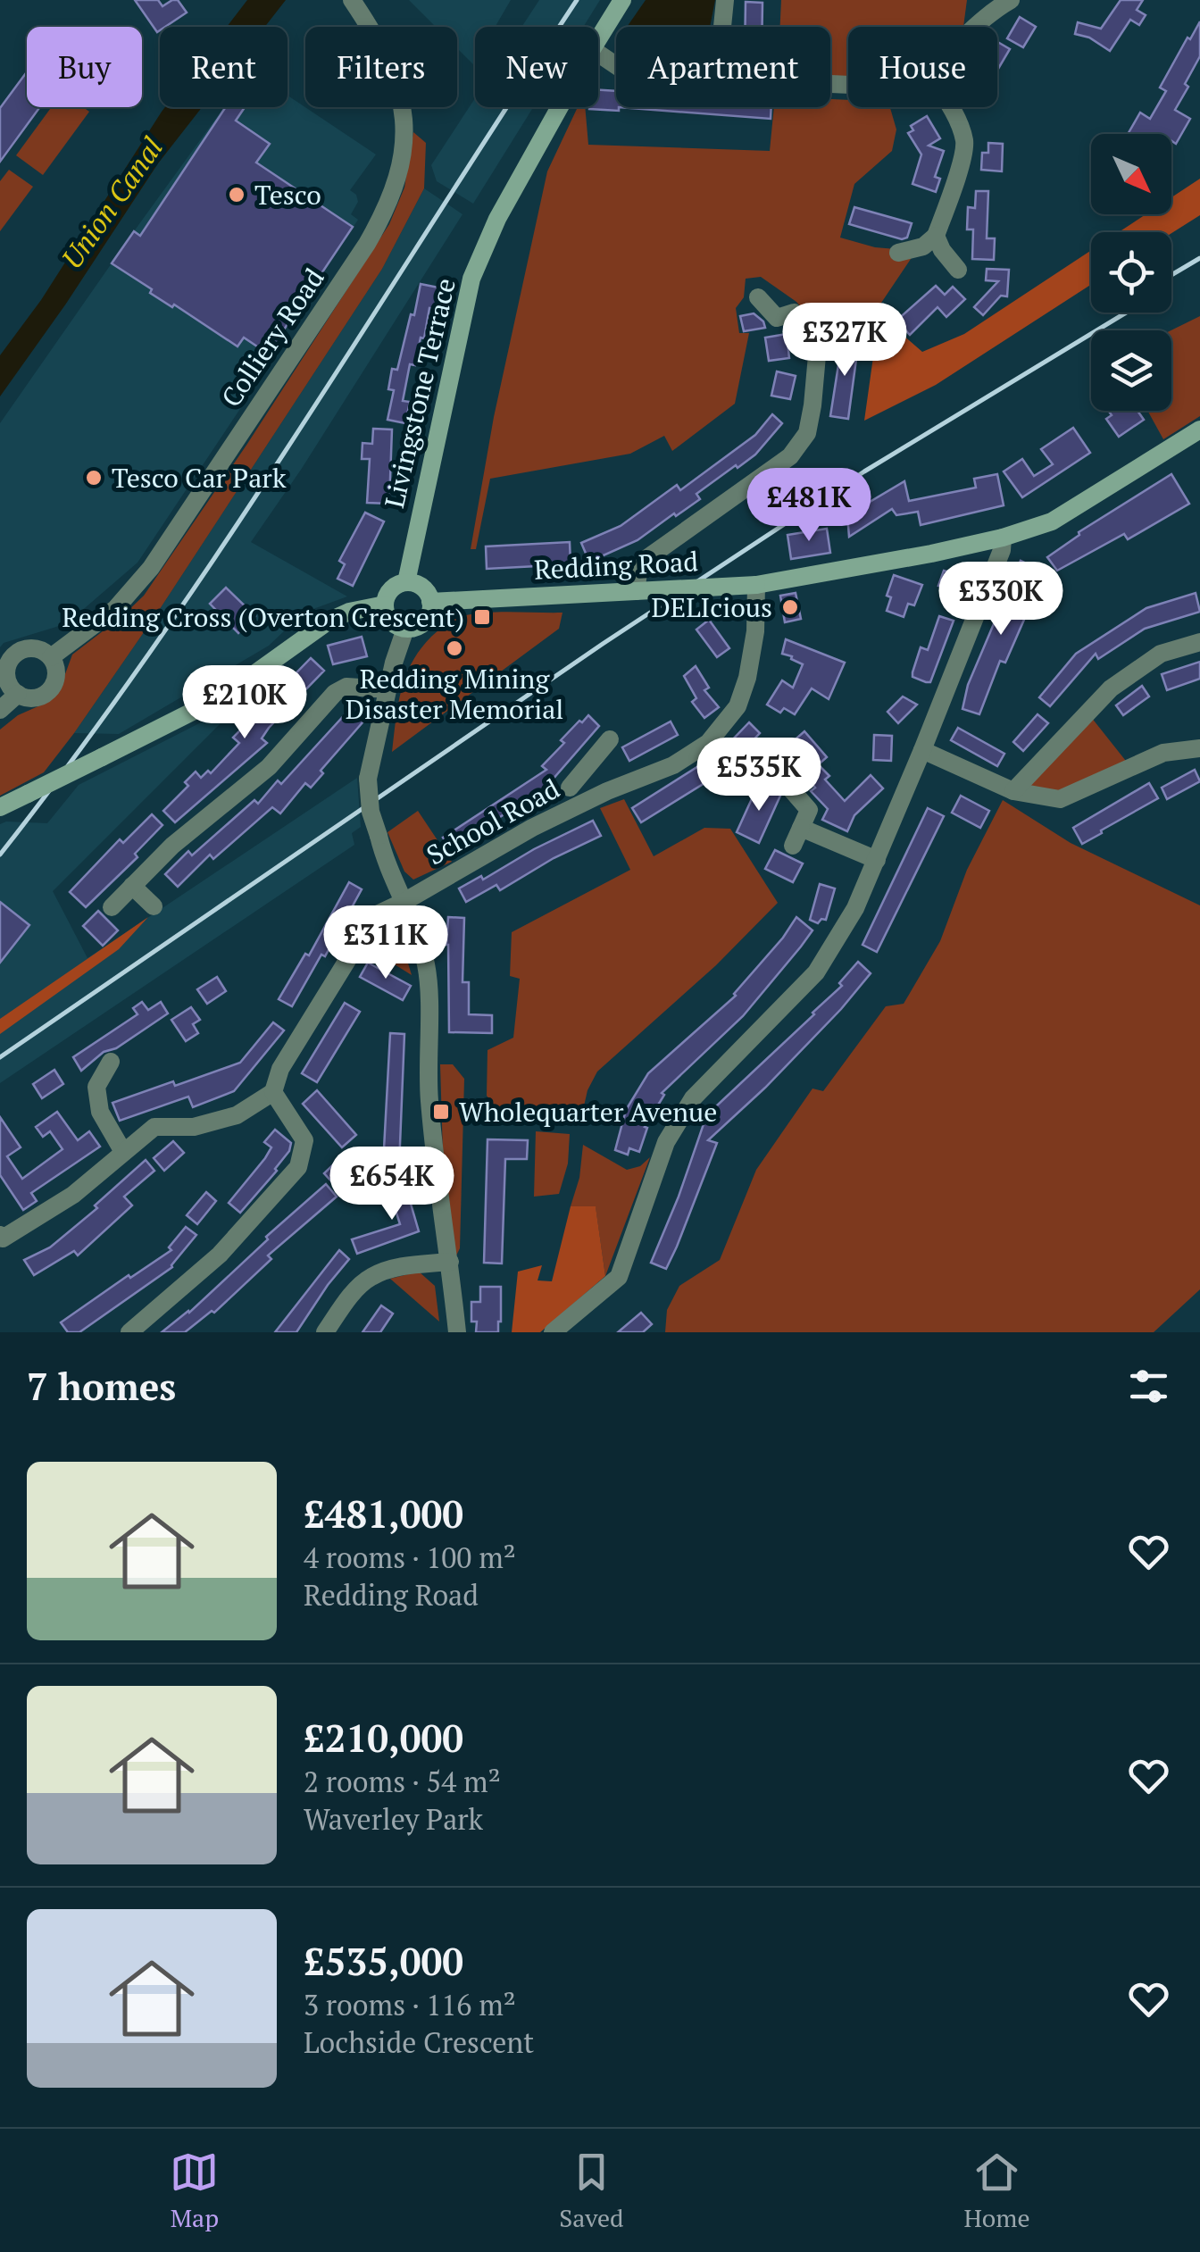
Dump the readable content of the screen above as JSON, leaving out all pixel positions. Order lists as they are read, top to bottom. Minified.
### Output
{"streets":{"main road":["Livingstone Terrace","Redding Road"],"street":["Colliery Road","School Road"]},"crossings":[["Livingstone Terrace","Redding Road"],["Redding Road","School Road"]],"water":["Union Canal"],"places":{"other":["Tesco","Tesco Car Park","DELIcious","Redding Mining Disaster Memorial"],"transit":["Redding Cross (Overton Crescent)","Wholequarter Avenue"]},"north":"bottom right","page":{"chip":["Buy","Rent","Filters","New","Apartment","House"],"price":["£327K","£481K","£330K","£210K","£535K","£311K","£654K"],"heading":"7 homes","list":[{"name":"£481,000","note":"4 rooms · 100 m² · Redding Road"},{"name":"£210,000","note":"2 rooms · 54 m² · Waverley Park"},{"name":"£535,000","note":"3 rooms · 116 m² · Lochside Crescent"}],"tabs":["Map","Saved","Home"]}}
